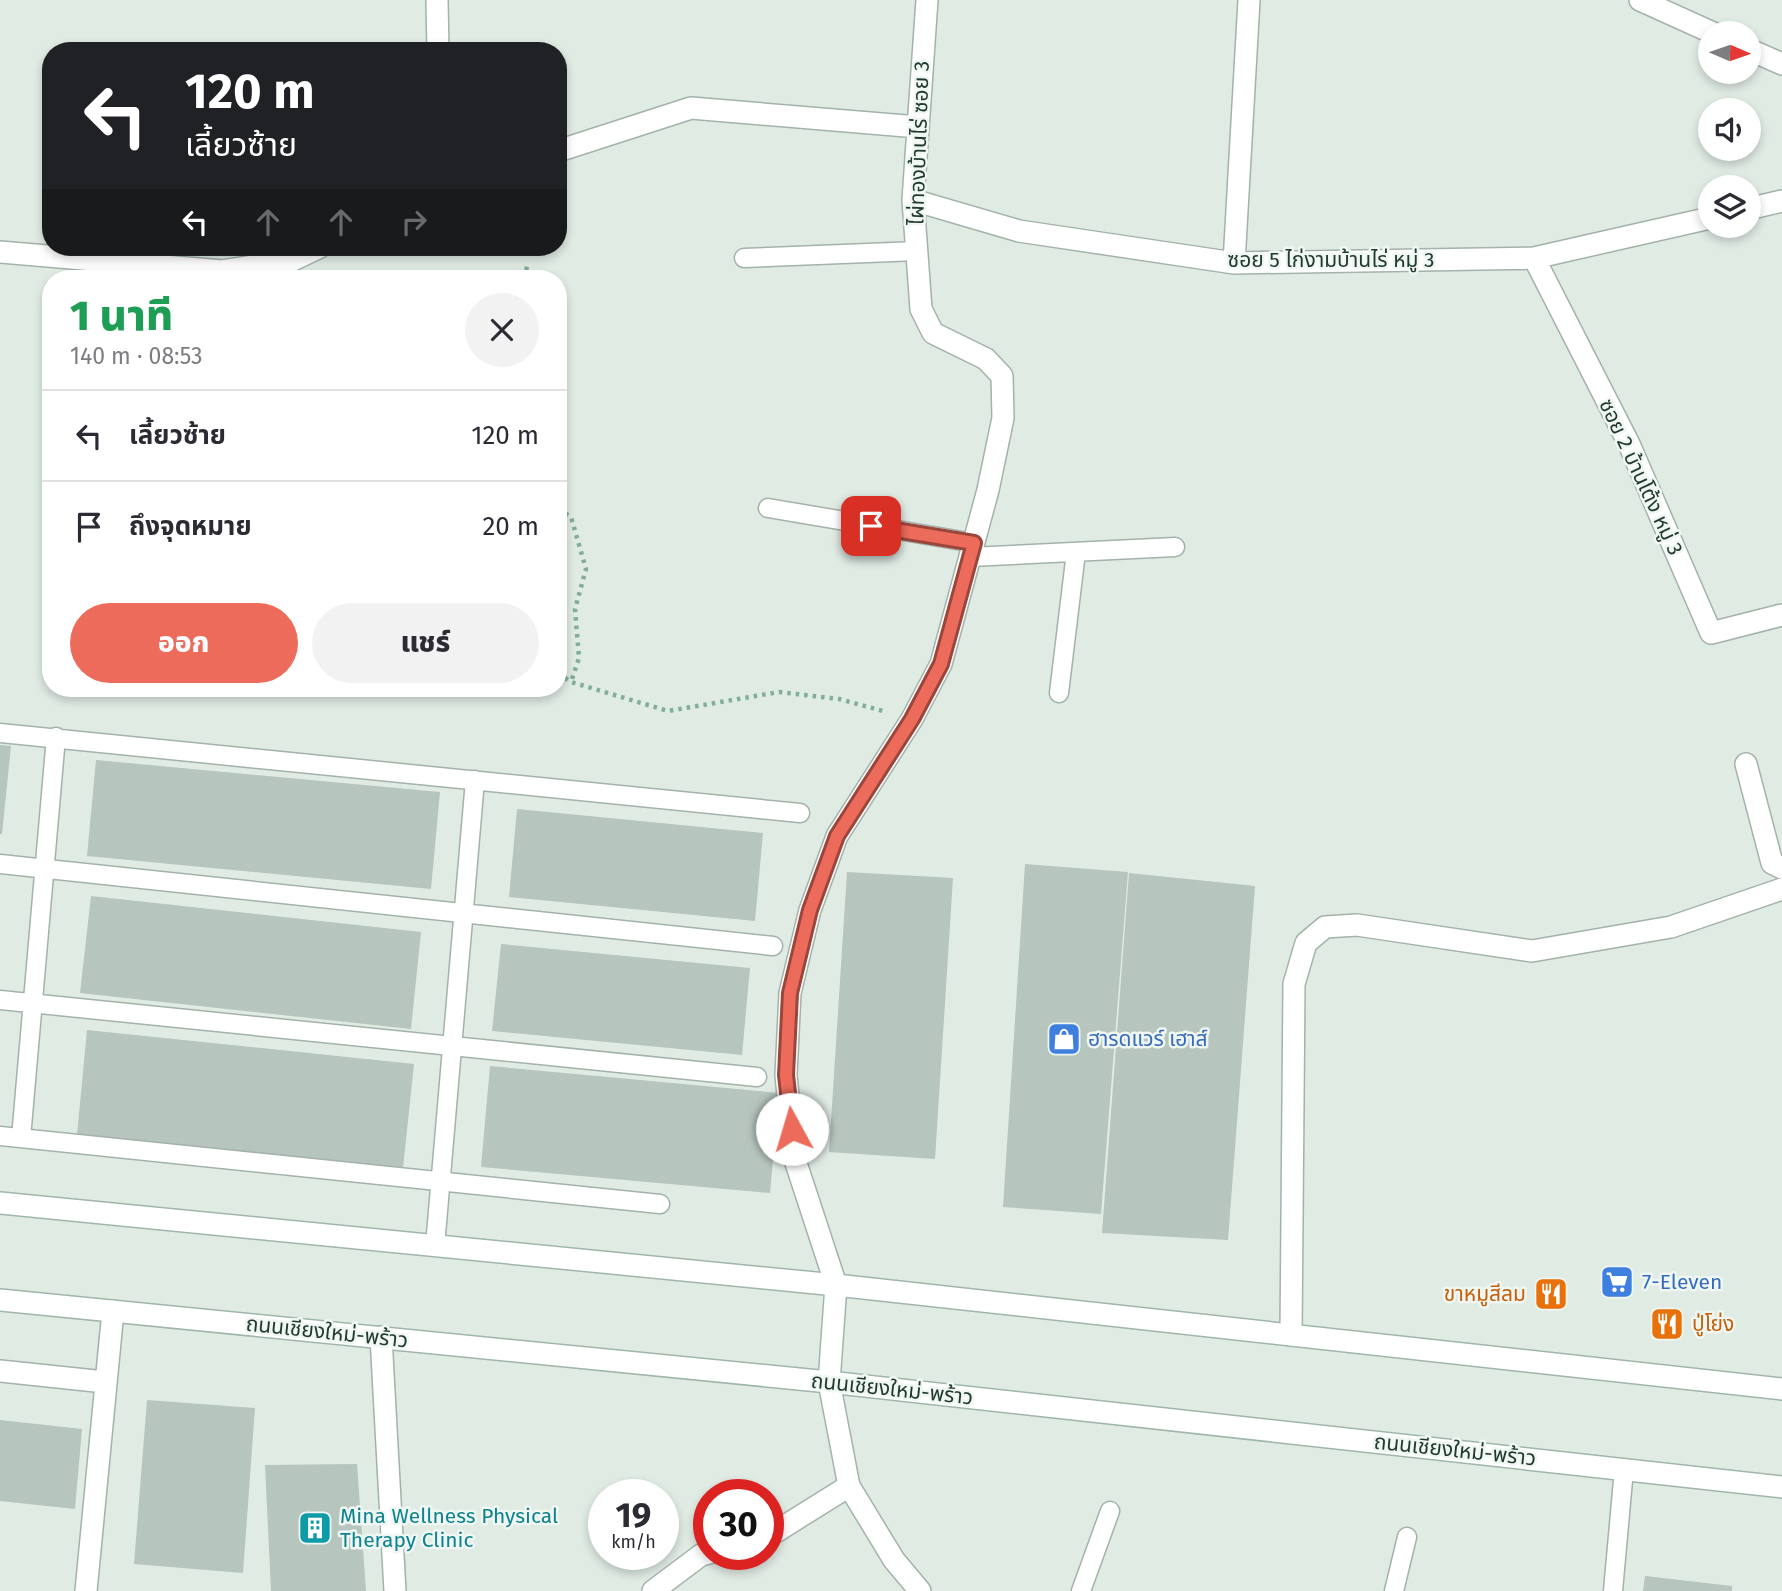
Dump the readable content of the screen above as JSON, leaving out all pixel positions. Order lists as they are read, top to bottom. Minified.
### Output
{"streets":{"street":["ไผ่ทองบ้านไร่ ซอย 3","ซอย 5 ไก่งามบ้านไร่ หมู่ 3","ซอย 2 บ้านโต้ง หมู่ 3","ถนนเชียงใหม่-พร้าว"]},"crossings":[["ไผ่ทองบ้านไร่ ซอย 3","ซอย 5 ไก่งามบ้านไร่ หมู่ 3"],["ซอย 5 ไก่งามบ้านไร่ หมู่ 3","ซอย 2 บ้านโต้ง หมู่ 3"]],"places":{"shop":["ฮารดแวร์ เฮาส์"],"supermarket":["7-Eleven"],"restaurant":["ขาหมูสีลม","ปู่โย่ง"],"building":["Mina Wellness Physical Therapy Clinic"]},"north":"right","page":{"turn":["120 m","เลี้ยวซ้าย"],"heading":["1 นาที","140 m · 08:53"],"list":[{"name":"เลี้ยวซ้าย","value":"120 m"},{"name":"ถึงจุดหมาย","value":"20 m"}],"buttons":["ออก","แชร์"],"speed":"19 km/h","limit":"30"}}
